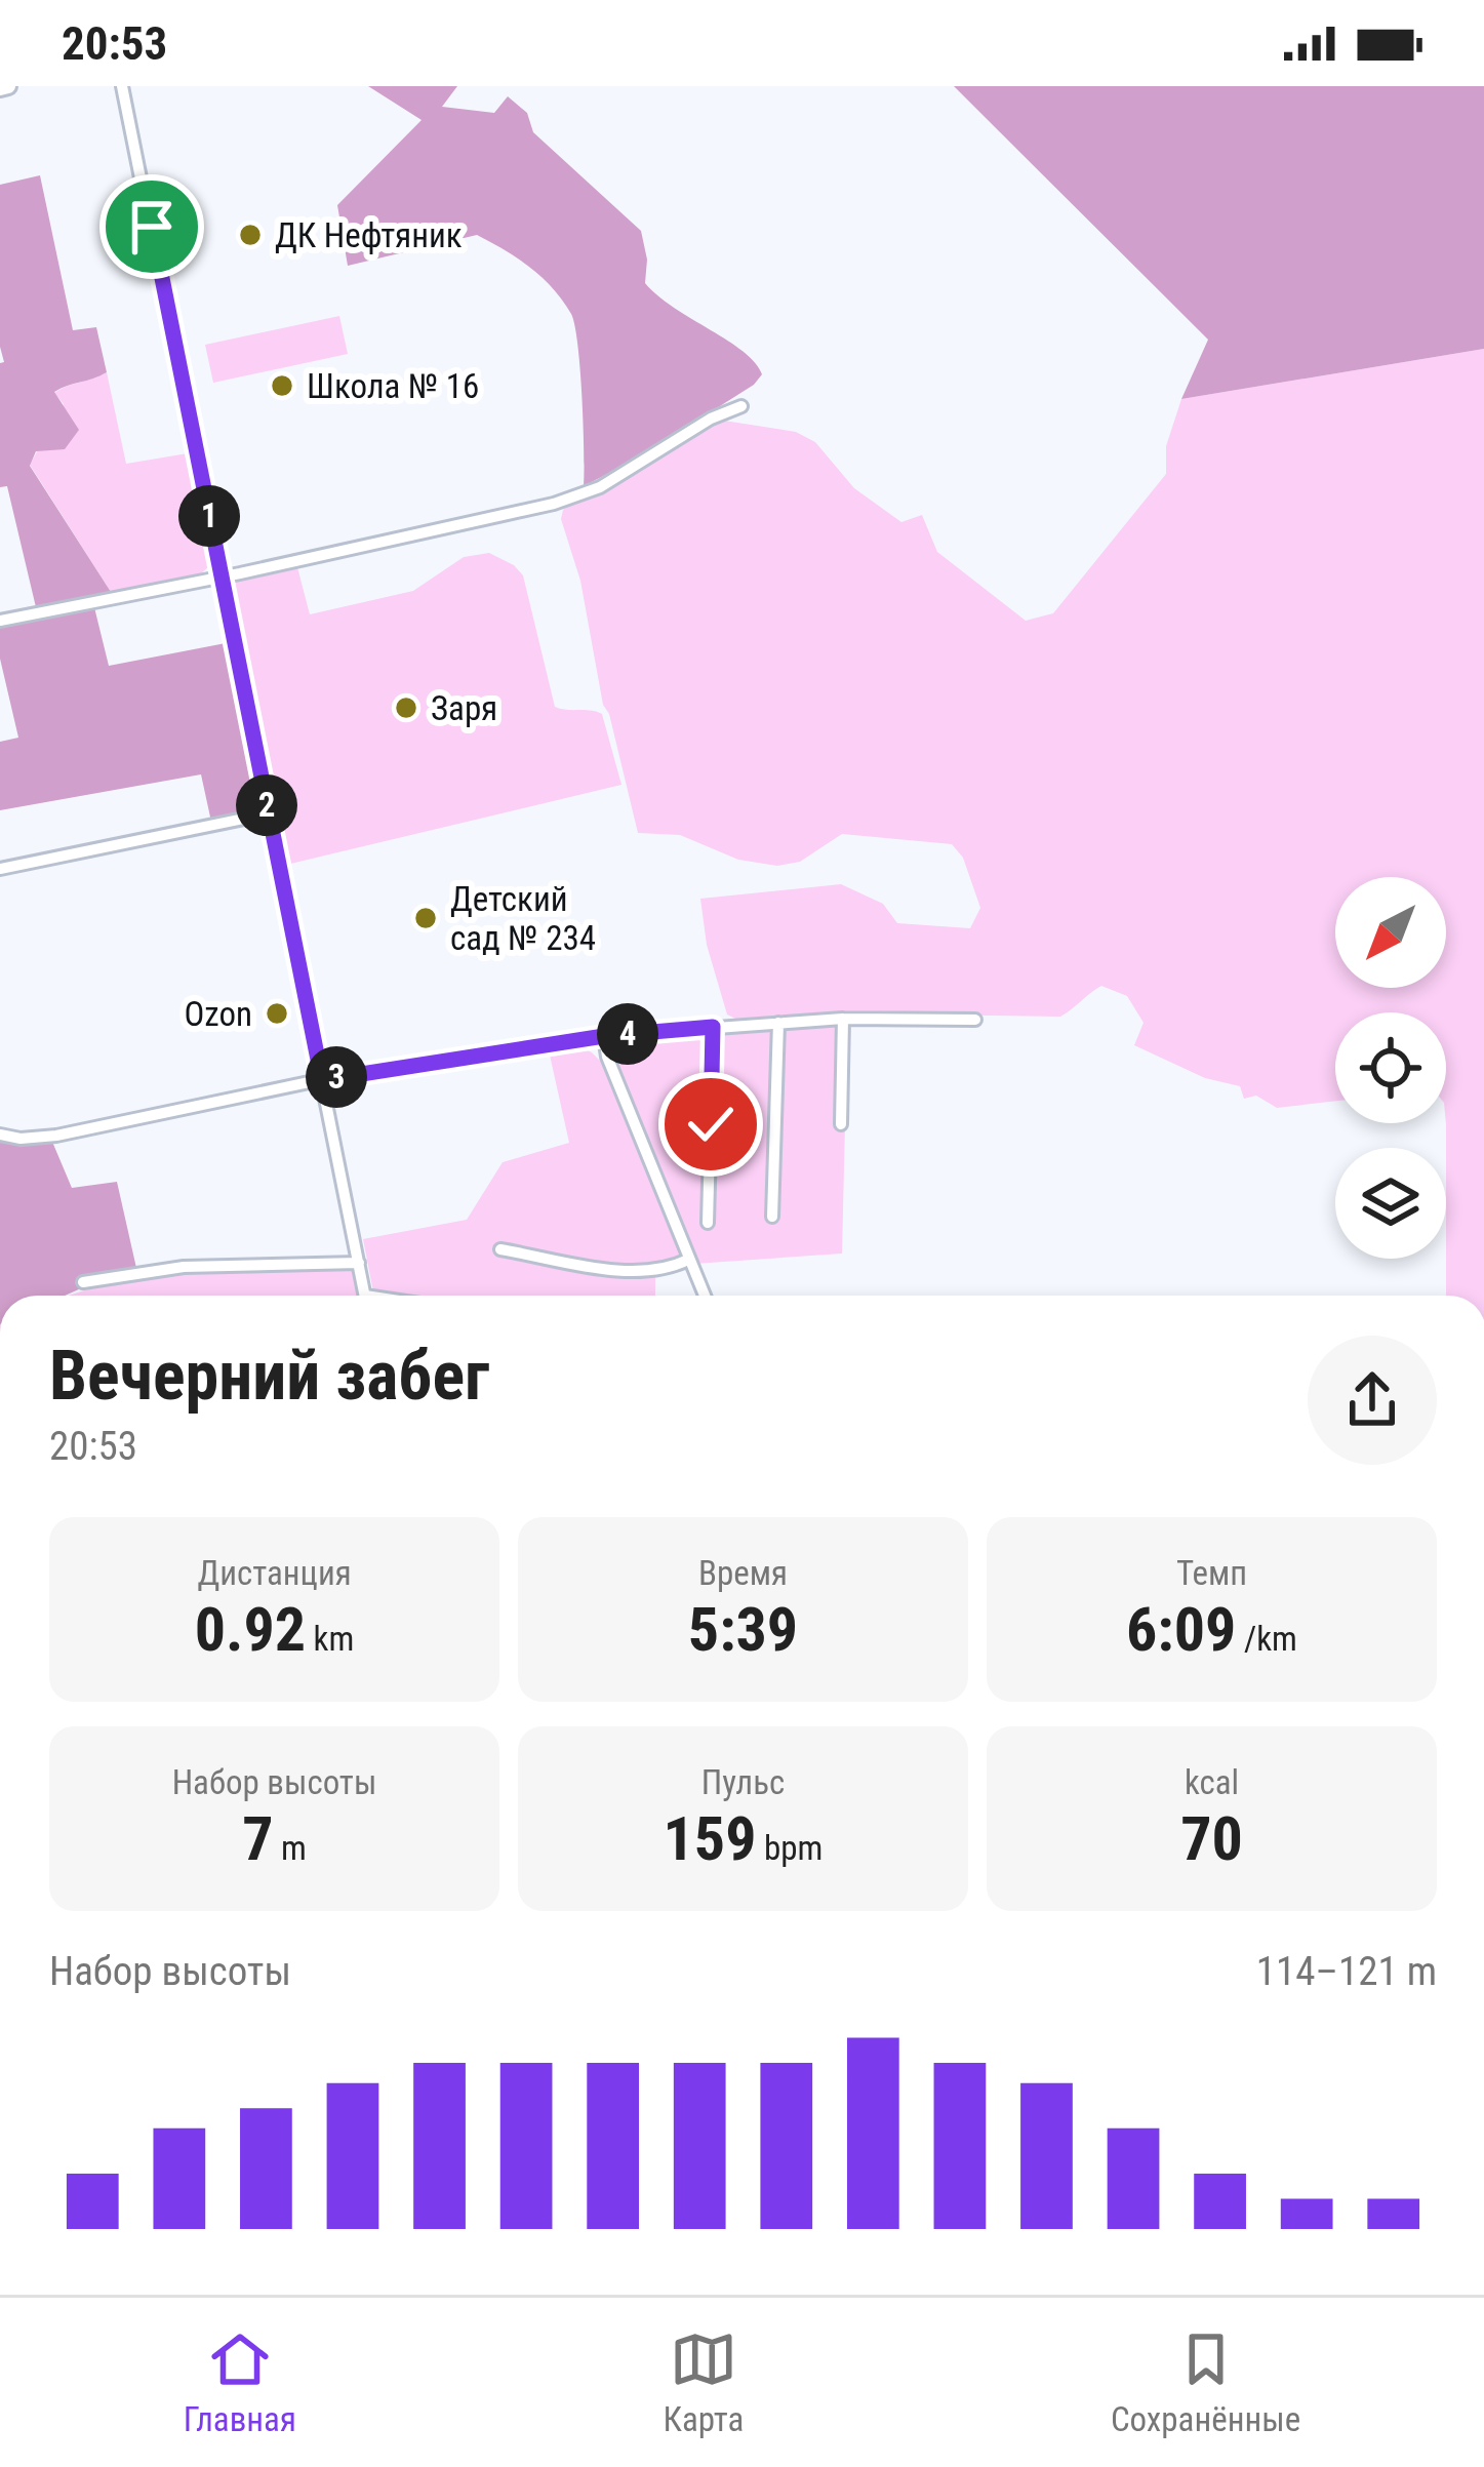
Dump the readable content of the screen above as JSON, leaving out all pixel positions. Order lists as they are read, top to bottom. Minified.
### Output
{"places":["ДК Нефтяник","Школа № 16","Заря","Детский сад № 234","Ozon"],"north":"bottom left","page":{"status":"20:53","pins":["1","2","4","3"],"heading":["Вечерний забег","20:53"],"stats":[["Дистанция","0.92 km"],["Время","5:39"],["Темп","6:09 /km"],["Набор высоты","7 m"],["Пульс","159 bpm"],["kcal","70"]],"chart":["Набор высоты","114–121 m"],"tabs":["Главная","Карта","Сохранённые"]}}
